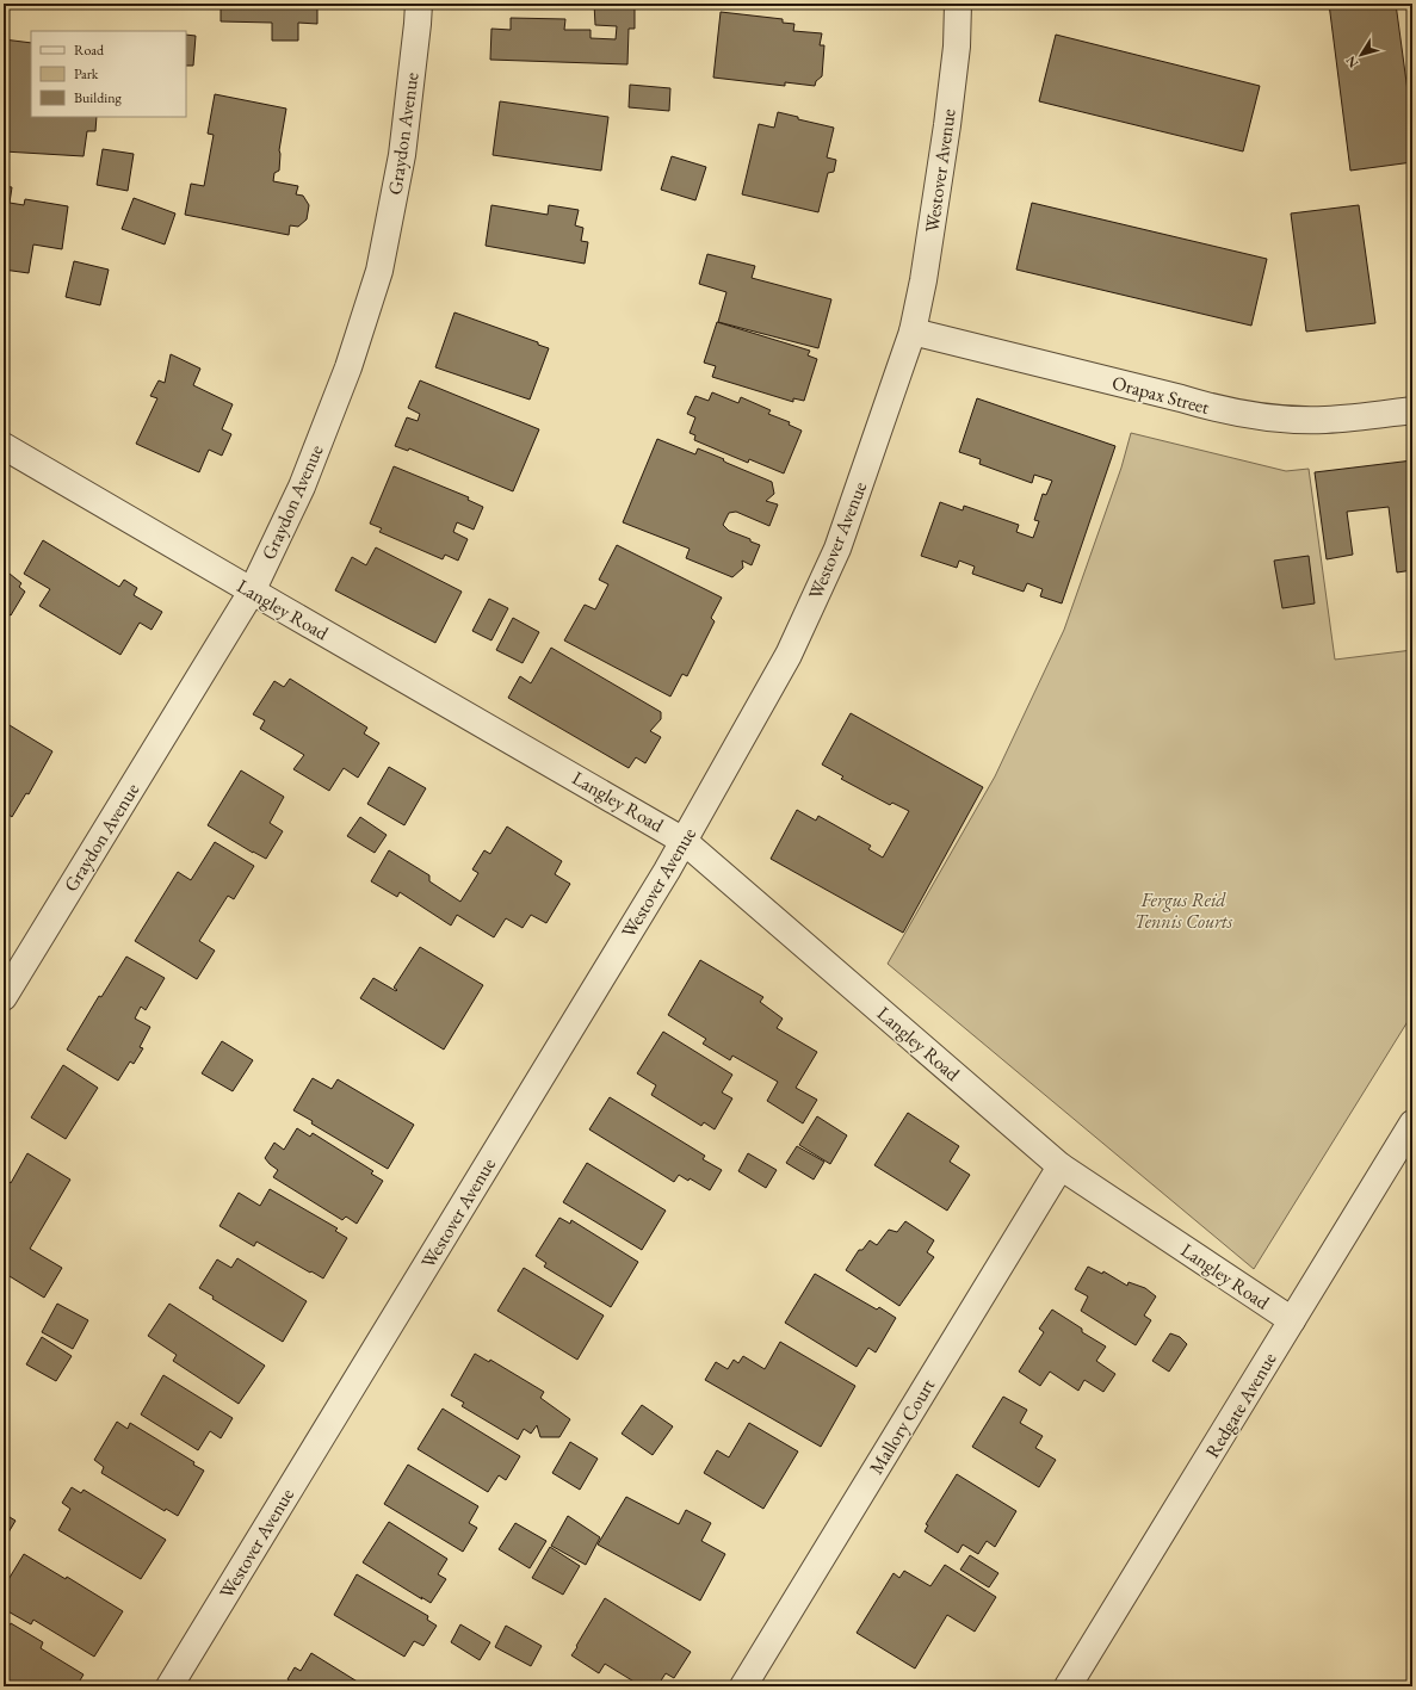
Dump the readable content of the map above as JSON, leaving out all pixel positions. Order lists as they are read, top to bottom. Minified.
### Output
{"streets":{"street":["Graydon Avenue","Westover Avenue","Orapax Street","Langley Road","Redgate Avenue","Mallory Court"]},"crossings":[["Graydon Avenue","Langley Road"],["Westover Avenue","Orapax Street"],["Westover Avenue","Langley Road"],["Langley Road","Redgate Avenue"],["Langley Road","Mallory Court"]],"parks":["Fergus Reid Tennis Courts"],"legend":["Road","Park","Building"],"north":"bottom left"}
